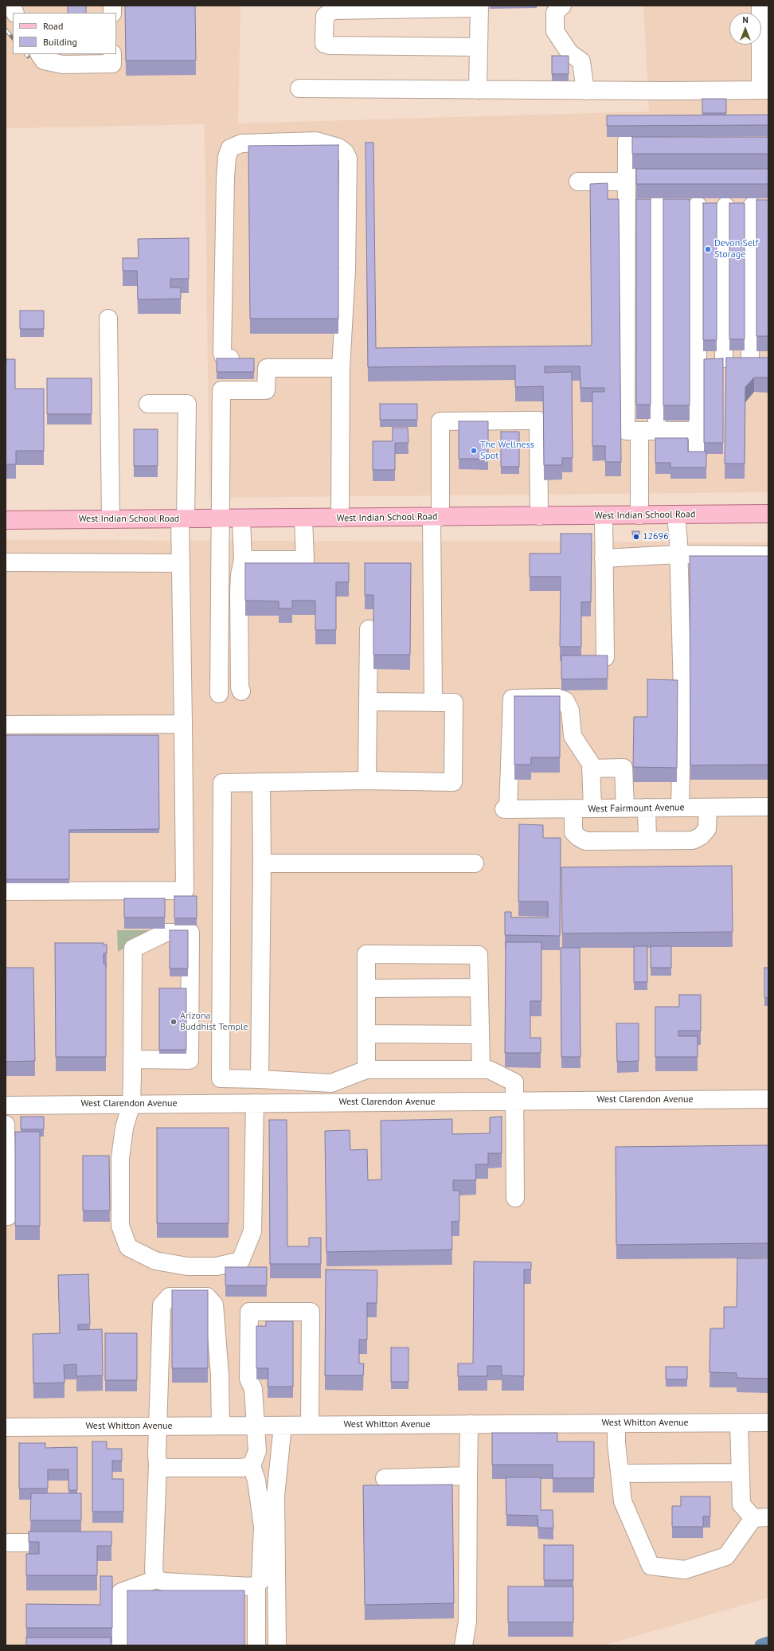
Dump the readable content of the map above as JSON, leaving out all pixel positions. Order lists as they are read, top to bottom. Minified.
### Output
{"streets":{"main road":["West Indian School Road"],"street":["West Fairmount Avenue","West Clarendon Avenue","West Whitton Avenue"]},"places":["Devon Self Storage","The Wellness Spot","12696","Arizona Buddhist Temple"],"legend":["Road","Building"],"north":"top"}
